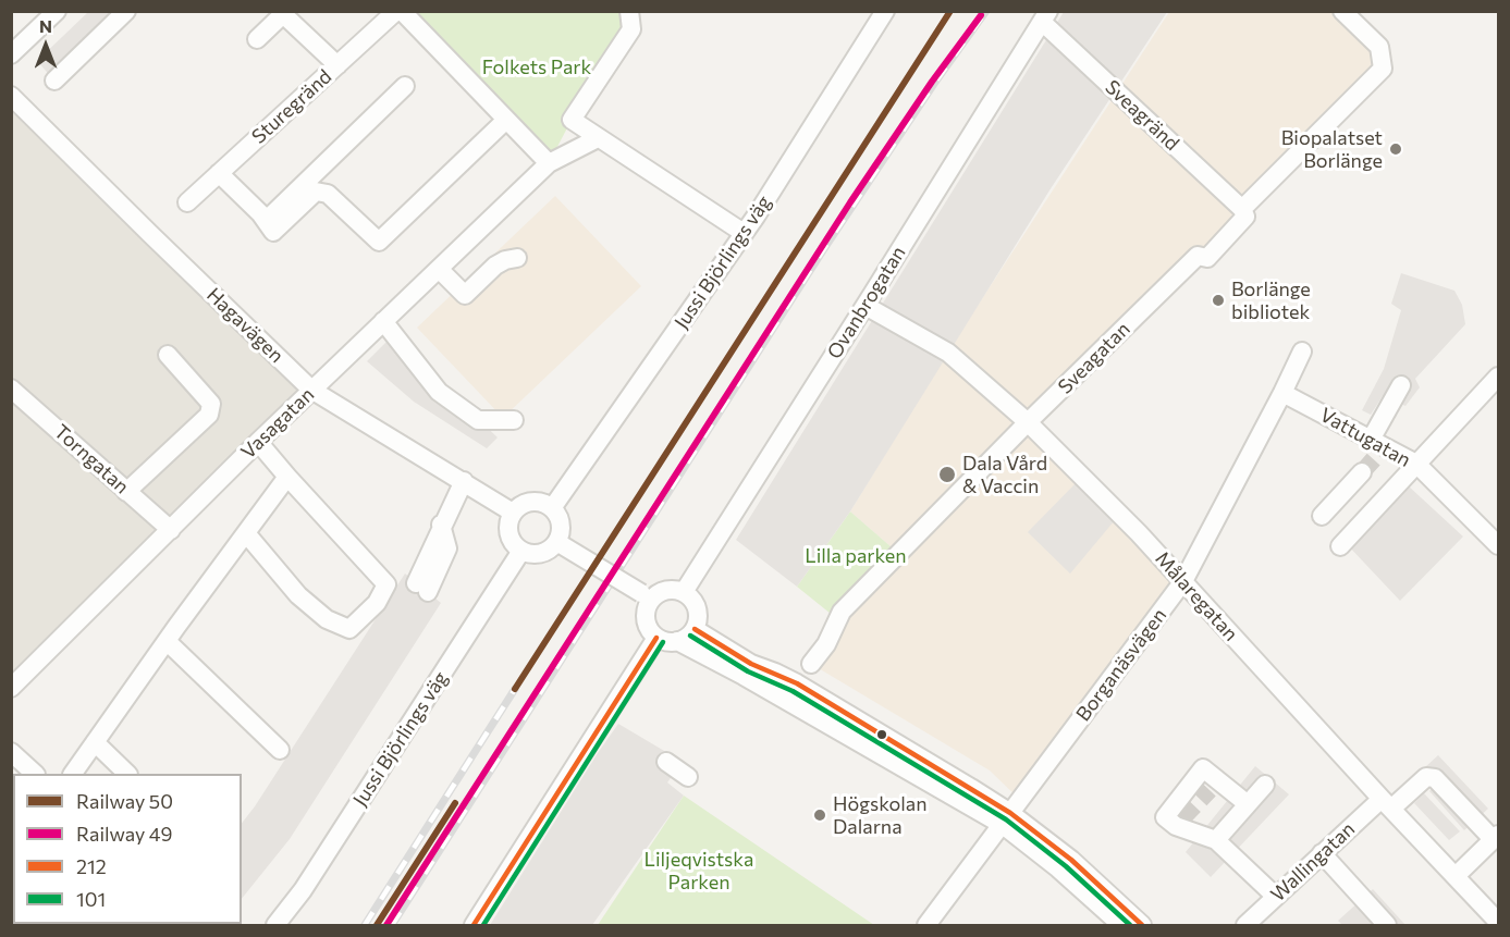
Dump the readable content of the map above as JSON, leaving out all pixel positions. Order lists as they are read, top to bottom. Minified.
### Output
{"streets":{"street":["Sturegränd","Sveagränd","Jussi Björlings väg","Ovanbrogatan","Hagavägen","Sveagatan","Vasagatan","Vattugatan","Torngatan","Målaregatan","Borganäsvägen","Wallingatan"]},"crossings":[["Sveagränd","Ovanbrogatan"],["Sveagränd","Sveagatan"],["Jussi Björlings väg","Hagavägen"],["Ovanbrogatan","Målaregatan"],["Hagavägen","Vasagatan"],["Sveagatan","Målaregatan"],["Vasagatan","Torngatan"],["Vattugatan","Borganäsvägen"],["Målaregatan","Borganäsvägen"],["Målaregatan","Wallingatan"]],"parks":["Folkets Park","Lilla parken","Liljeqvistska Parken"],"places":["Biopalatset Borlänge","Borlänge bibliotek","Dala Vård & Vaccin","Högskolan Dalarna"],"lines":["rail line 50","rail line 49","transit line 212","transit line 101"],"legend":["Railway 50","Railway 49","212","101"],"north":"top"}
